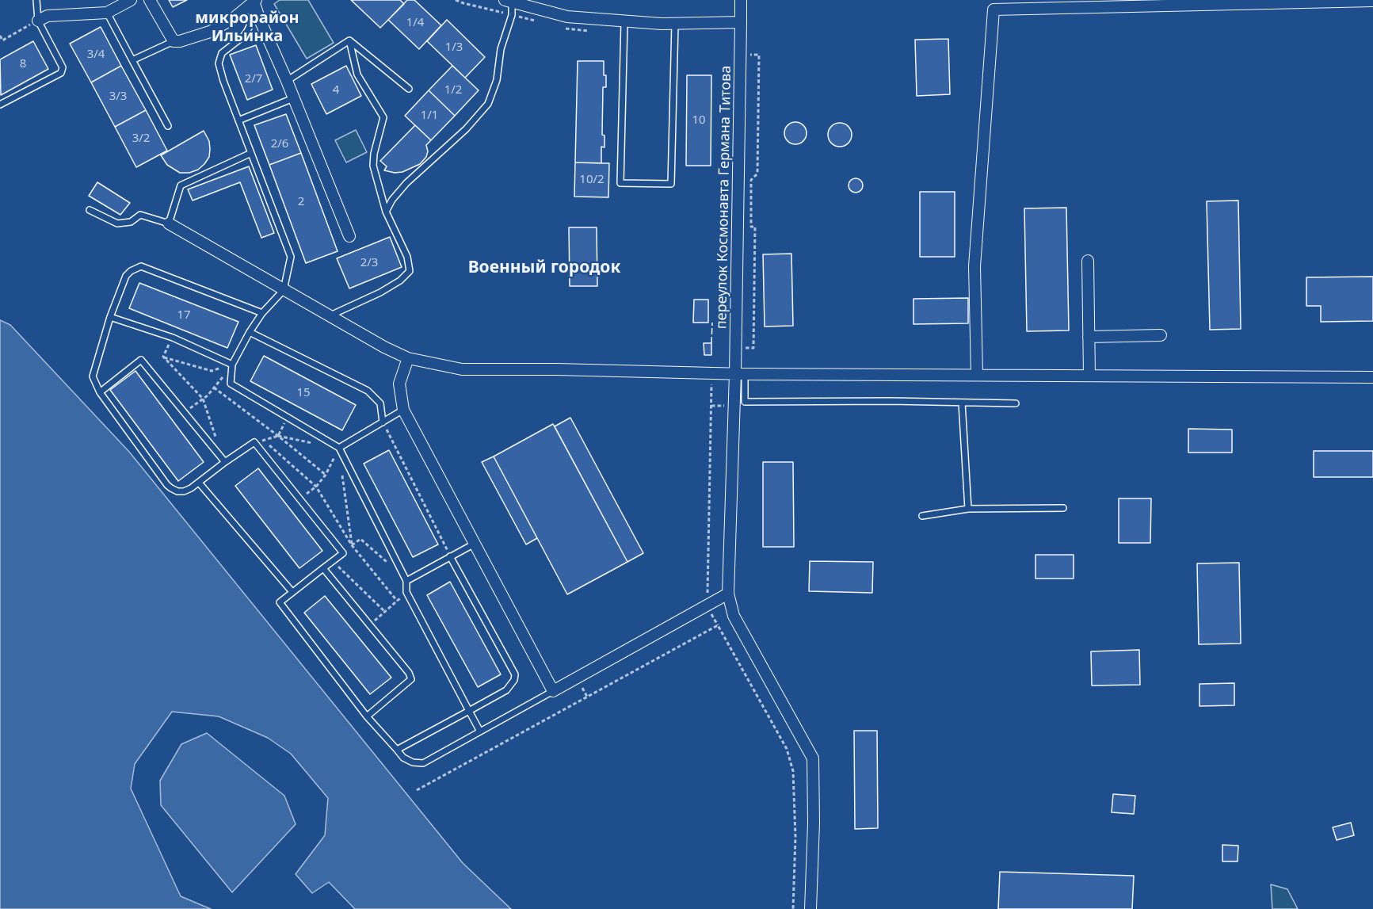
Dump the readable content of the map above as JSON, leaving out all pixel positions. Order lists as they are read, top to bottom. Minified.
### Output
{"streets":{"street":["переулок Космонавта Германа Титова"]},"districts":["микрорайон Ильинка","Военный городок"],"house_numbers":["1/4","1/3","3/4","8","2/7","4","1/2","3/3","1/1","10","3/2","2/6","10/2","2","2/3","17","15"]}
